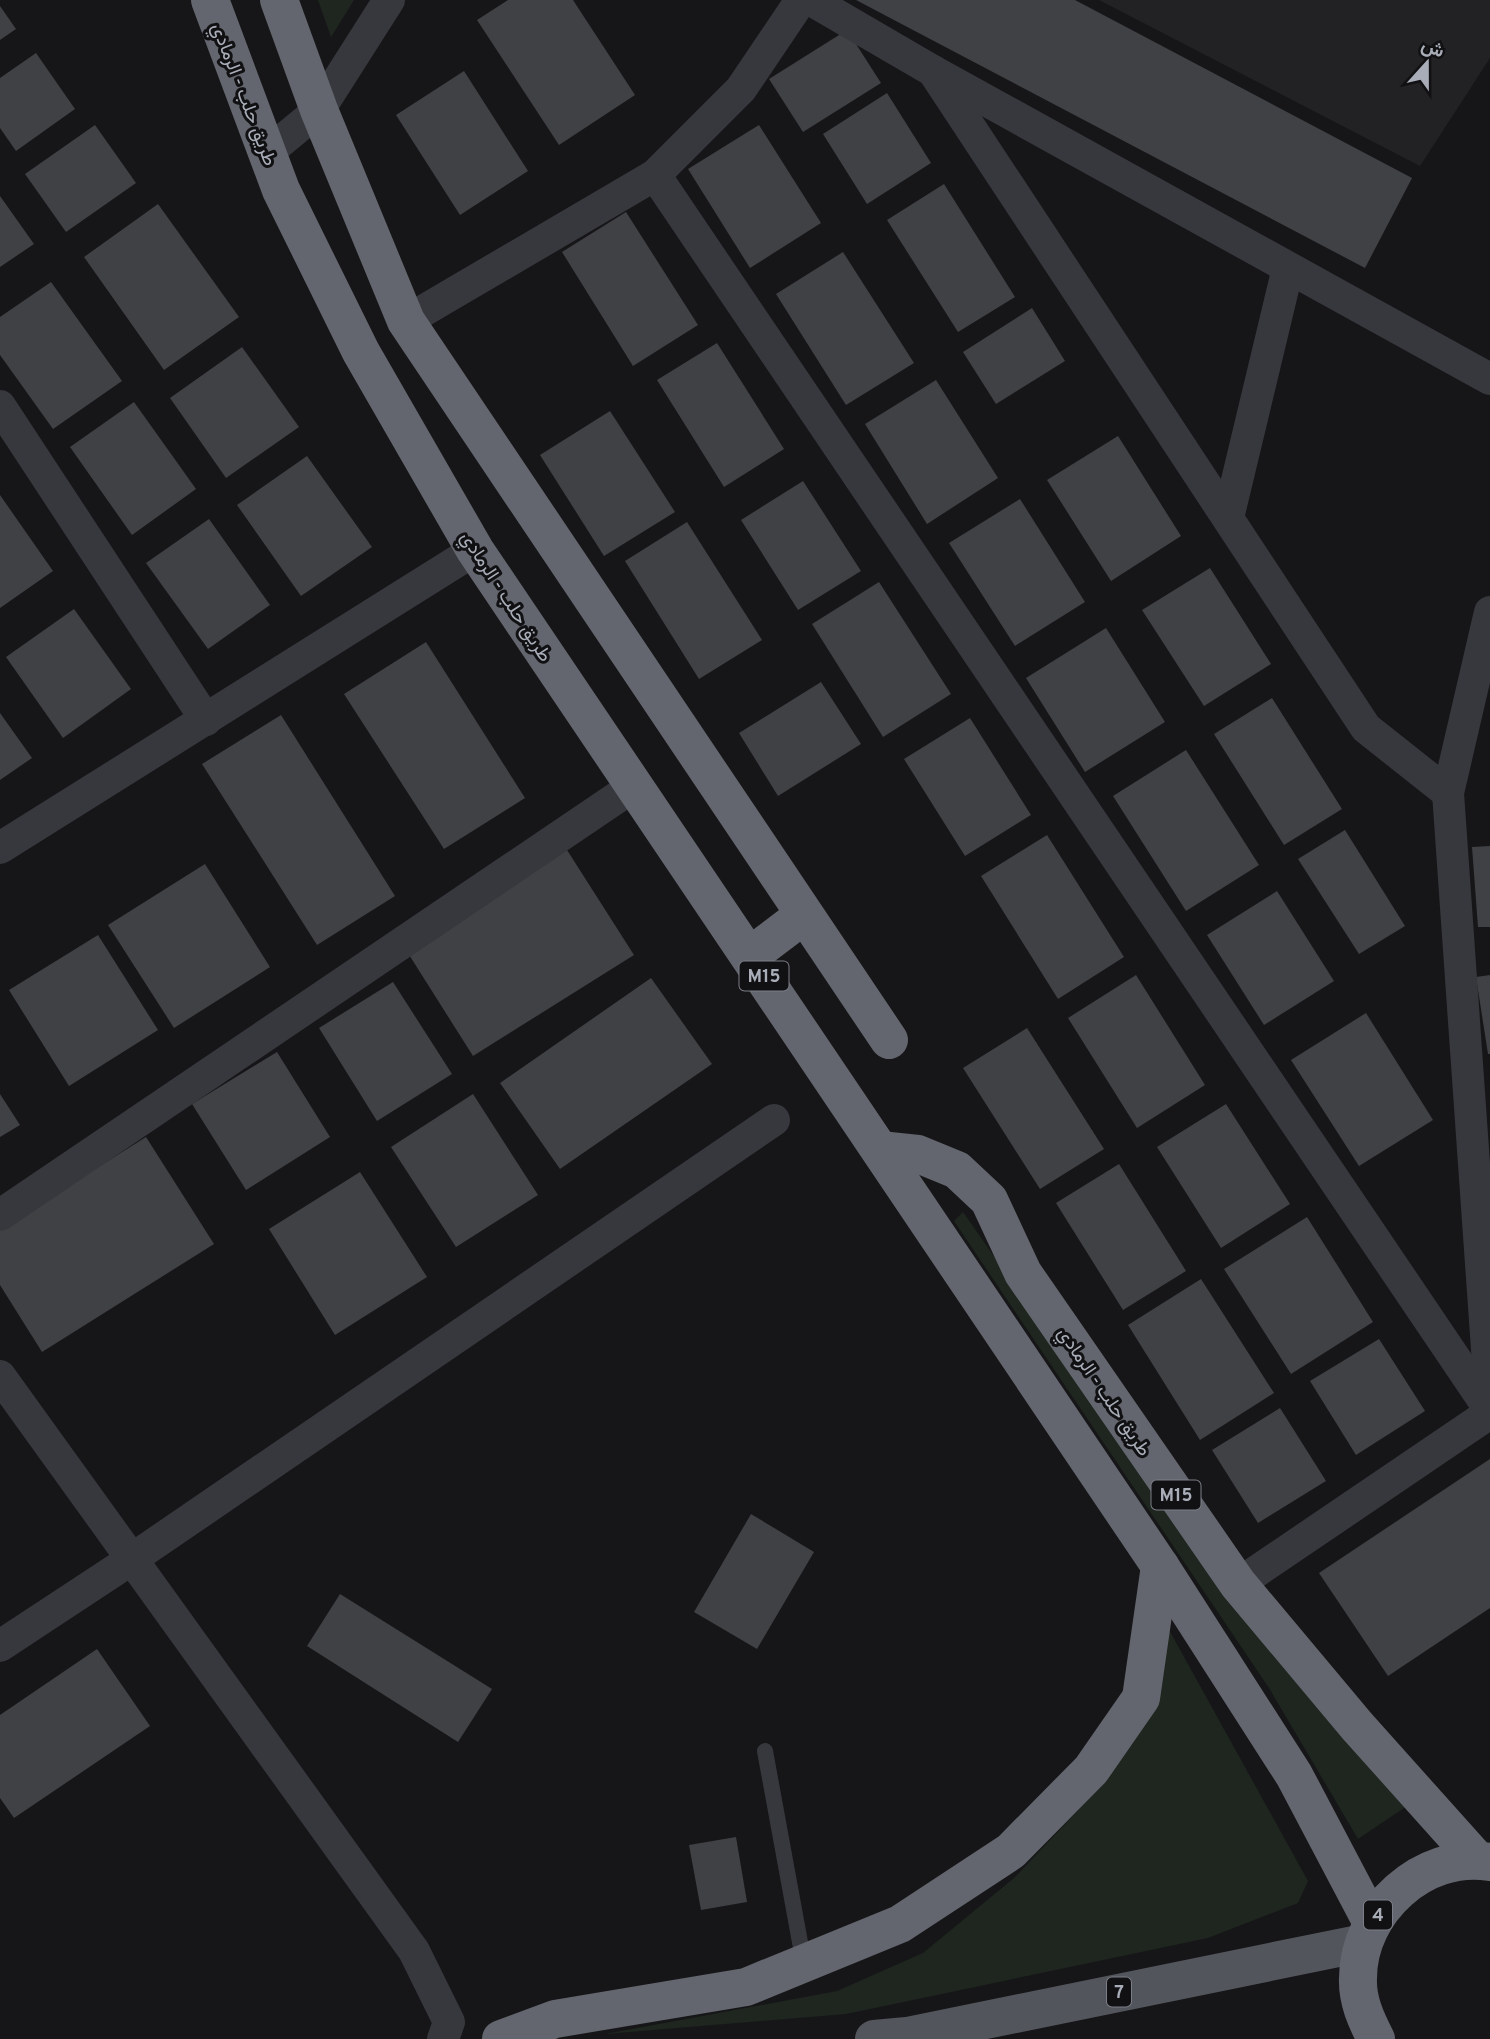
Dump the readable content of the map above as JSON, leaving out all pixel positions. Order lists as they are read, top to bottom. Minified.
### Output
{"streets":{"highway":["طريق حلب - الرمادي","M15","4"],"main road":["7"]},"crossings":[["طريق حلب - الرمادي","4"],["طريق حلب - الرمادي","7"],["4","7"]],"north":"top"}
